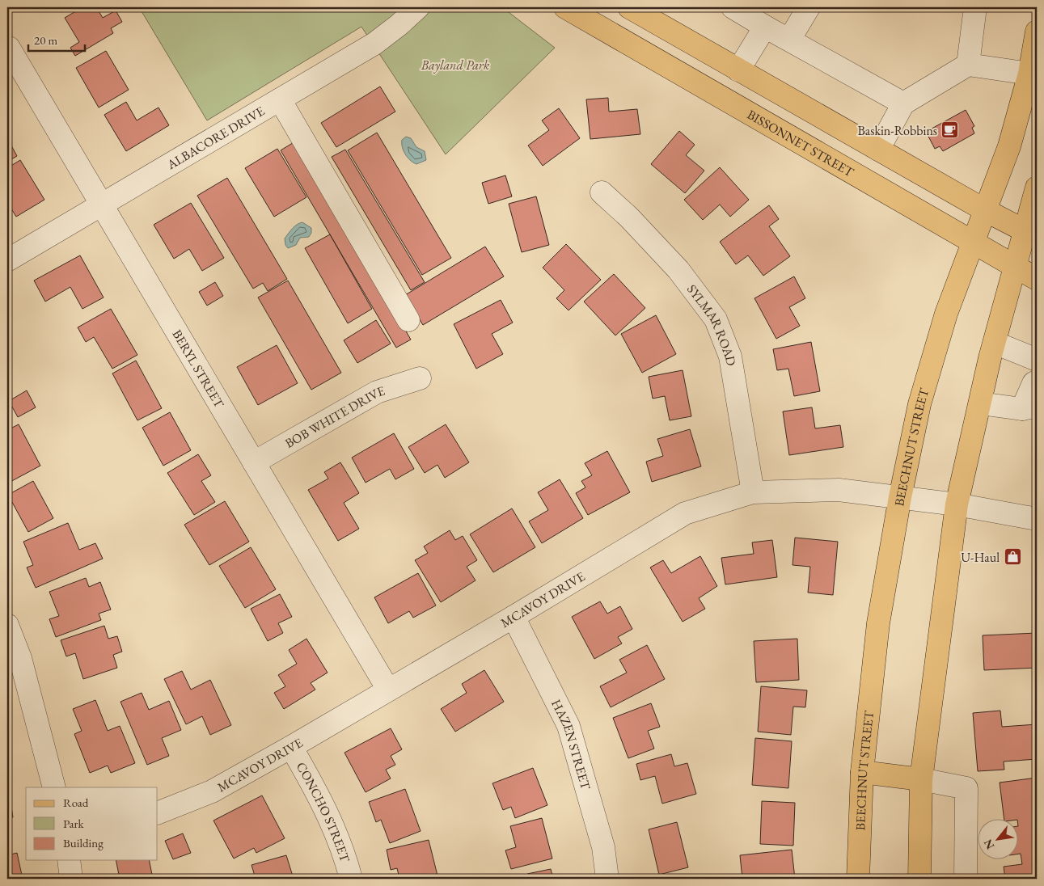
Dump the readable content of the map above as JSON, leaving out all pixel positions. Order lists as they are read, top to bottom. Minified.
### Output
{"streets":{"main road":["BISSONNET STREET","BEECHNUT STREET"],"street":["ALBACORE DRIVE","SYLMAR ROAD","BERYL STREET","BOB WHITE DRIVE","MCAVOY DRIVE","HAZEN STREET","CONCHO STREET"]},"crossings":[["ALBACORE DRIVE","BERYL STREET"],["BISSONNET STREET","BEECHNUT STREET"],["SYLMAR ROAD","MCAVOY DRIVE"],["BERYL STREET","BOB WHITE DRIVE"],["BERYL STREET","MCAVOY DRIVE"],["BEECHNUT STREET","MCAVOY DRIVE"],["MCAVOY DRIVE","HAZEN STREET"],["MCAVOY DRIVE","CONCHO STREET"]],"parks":["Bayland Park"],"places":{"cafe":["Baskin-Robbins"],"shop":["U-Haul"]},"legend":["Road","Park","Building"],"scale_bar":"20 m","north":"bottom left"}
